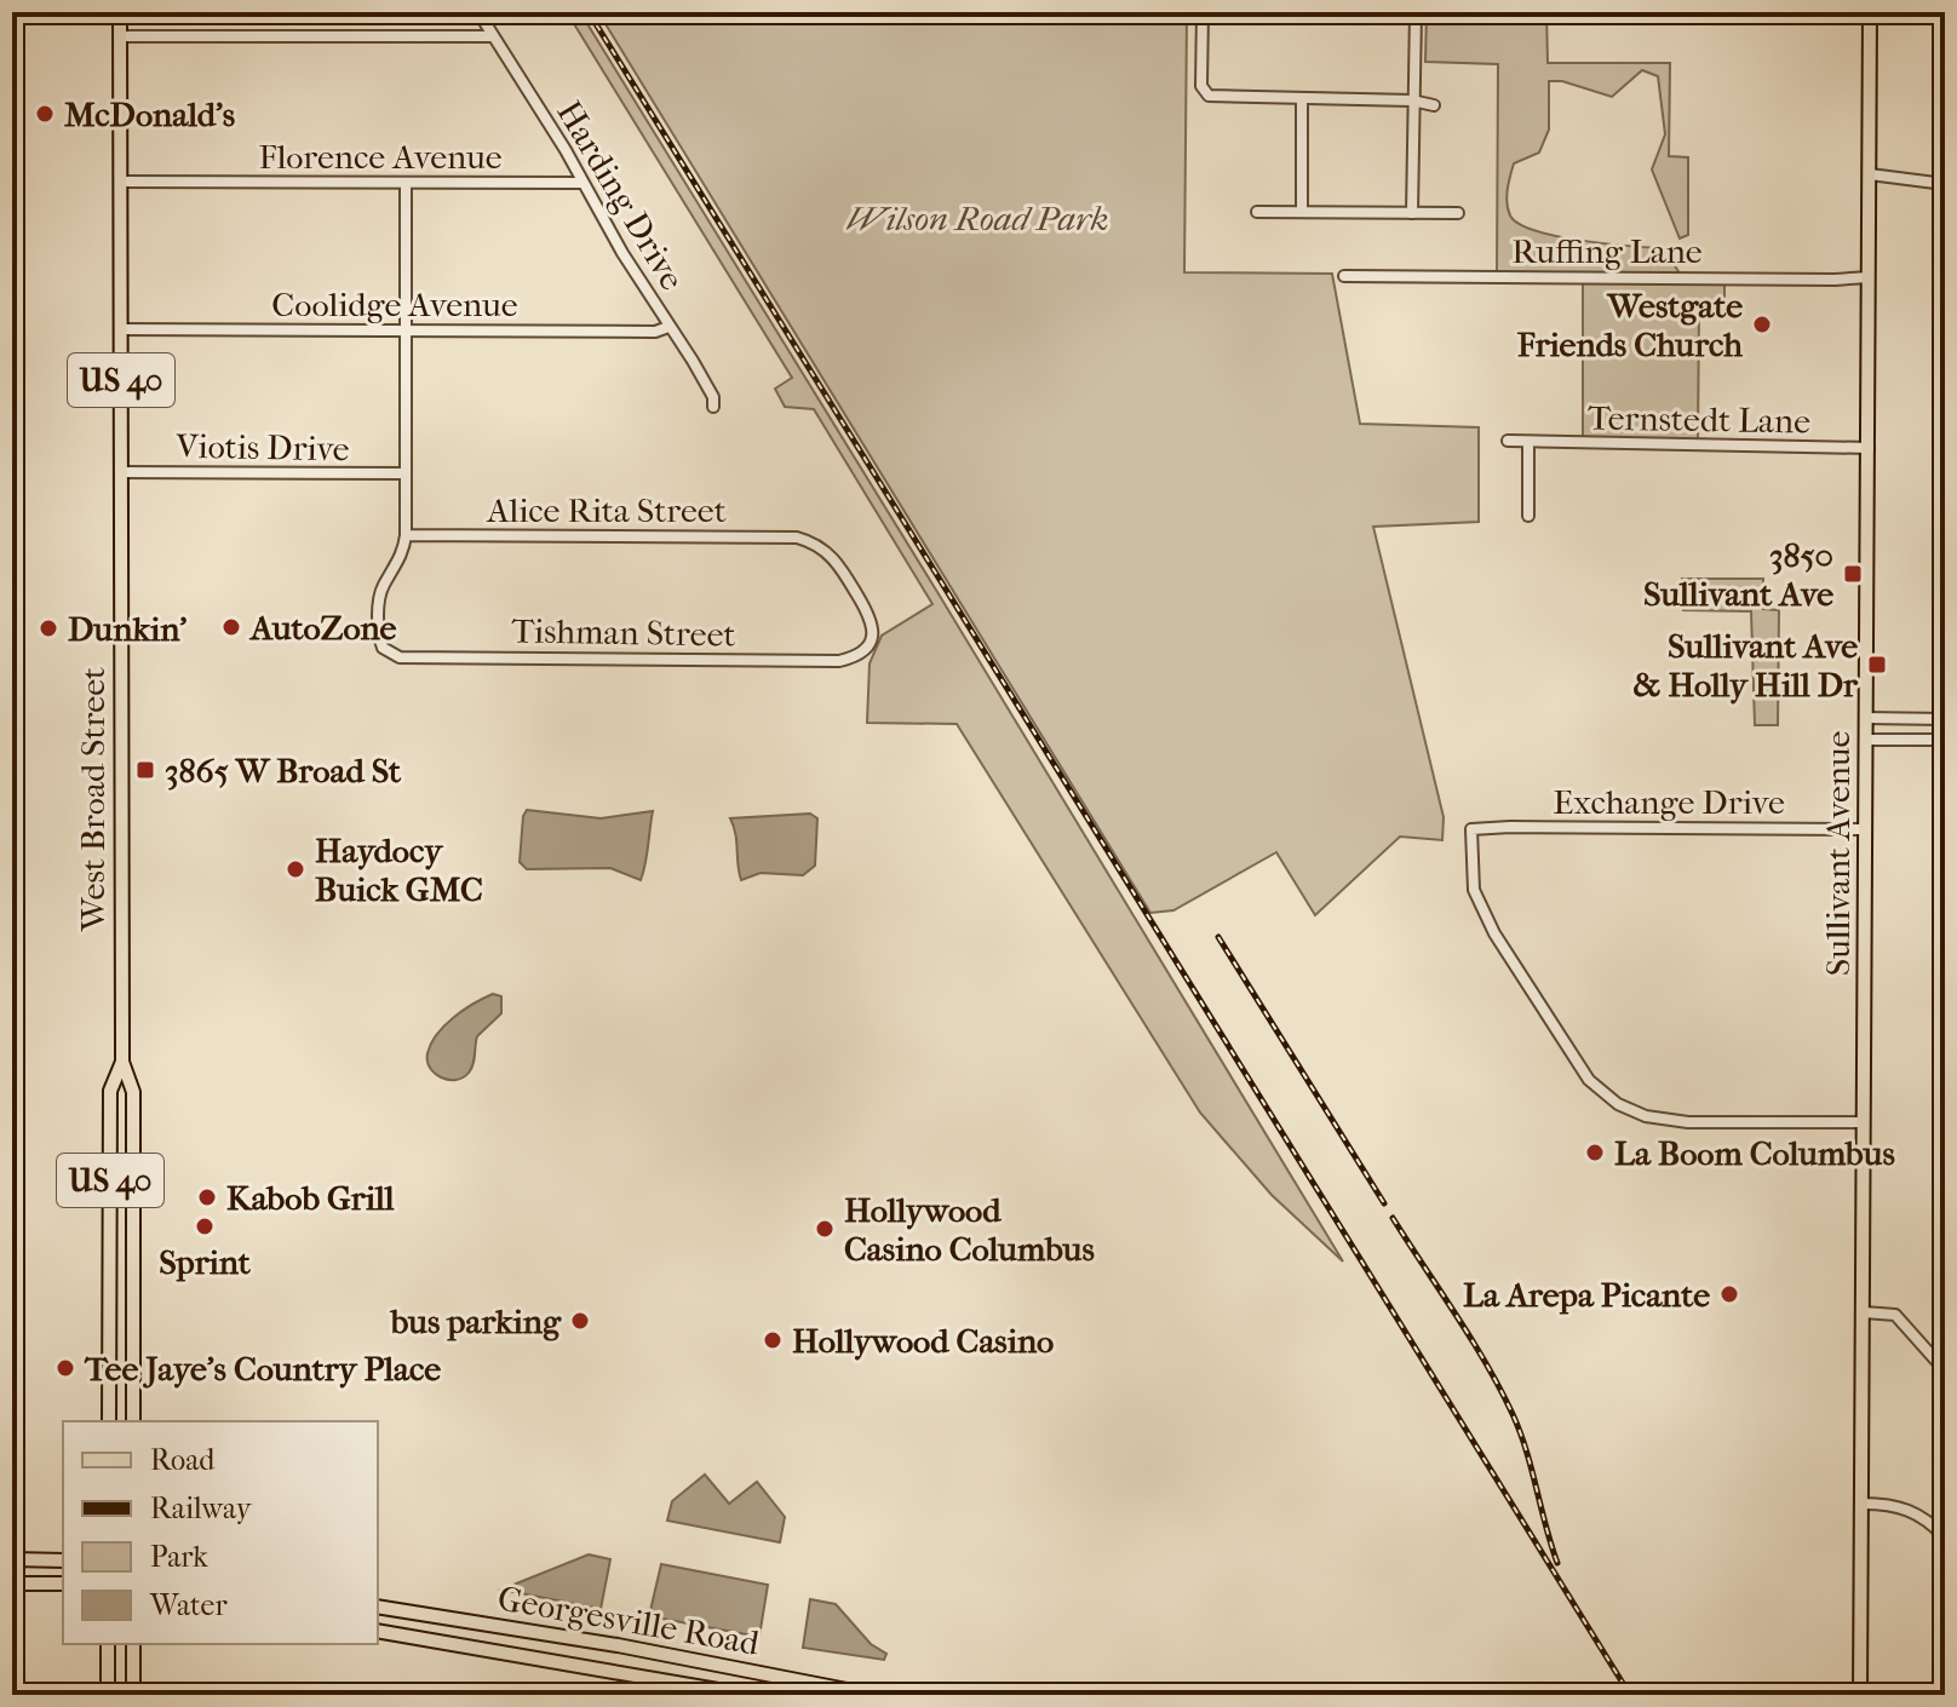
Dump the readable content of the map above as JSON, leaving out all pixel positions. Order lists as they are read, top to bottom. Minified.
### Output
{"streets":{"main road":["US 40","West Broad Street","Sullivant Avenue","Georgesville Road"],"street":["Florence Avenue","Harding Drive","Ruffing Lane","Coolidge Avenue","Ternstedt Lane","Viotis Drive","Alice Rita Street","Tishman Street","Exchange Drive"]},"crossings":[["Florence Avenue","Harding Drive"],["Florence Avenue","West Broad Street"],["Harding Drive","Coolidge Avenue"],["Ruffing Lane","Sullivant Avenue"],["Coolidge Avenue","West Broad Street"],["Ternstedt Lane","Sullivant Avenue"],["Viotis Drive","West Broad Street"],["Alice Rita Street","Tishman Street"],["Exchange Drive","Sullivant Avenue"]],"parks":["Wilson Road Park"],"places":{"other":["McDonald's","Westgate Friends Church","AutoZone","Dunkin'","Haydocy Buick GMC","La Boom Columbus","Kabob Grill","Sprint","Hollywood Casino Columbus","La Arepa Picante","bus parking","Hollywood Casino","Tee Jaye's Country Place"],"transit":["3850 Sullivant Ave","Sullivant Ave & Holly Hill Dr","3865 W Broad St"]},"legend":["Road","Railway","Park","Water"]}
